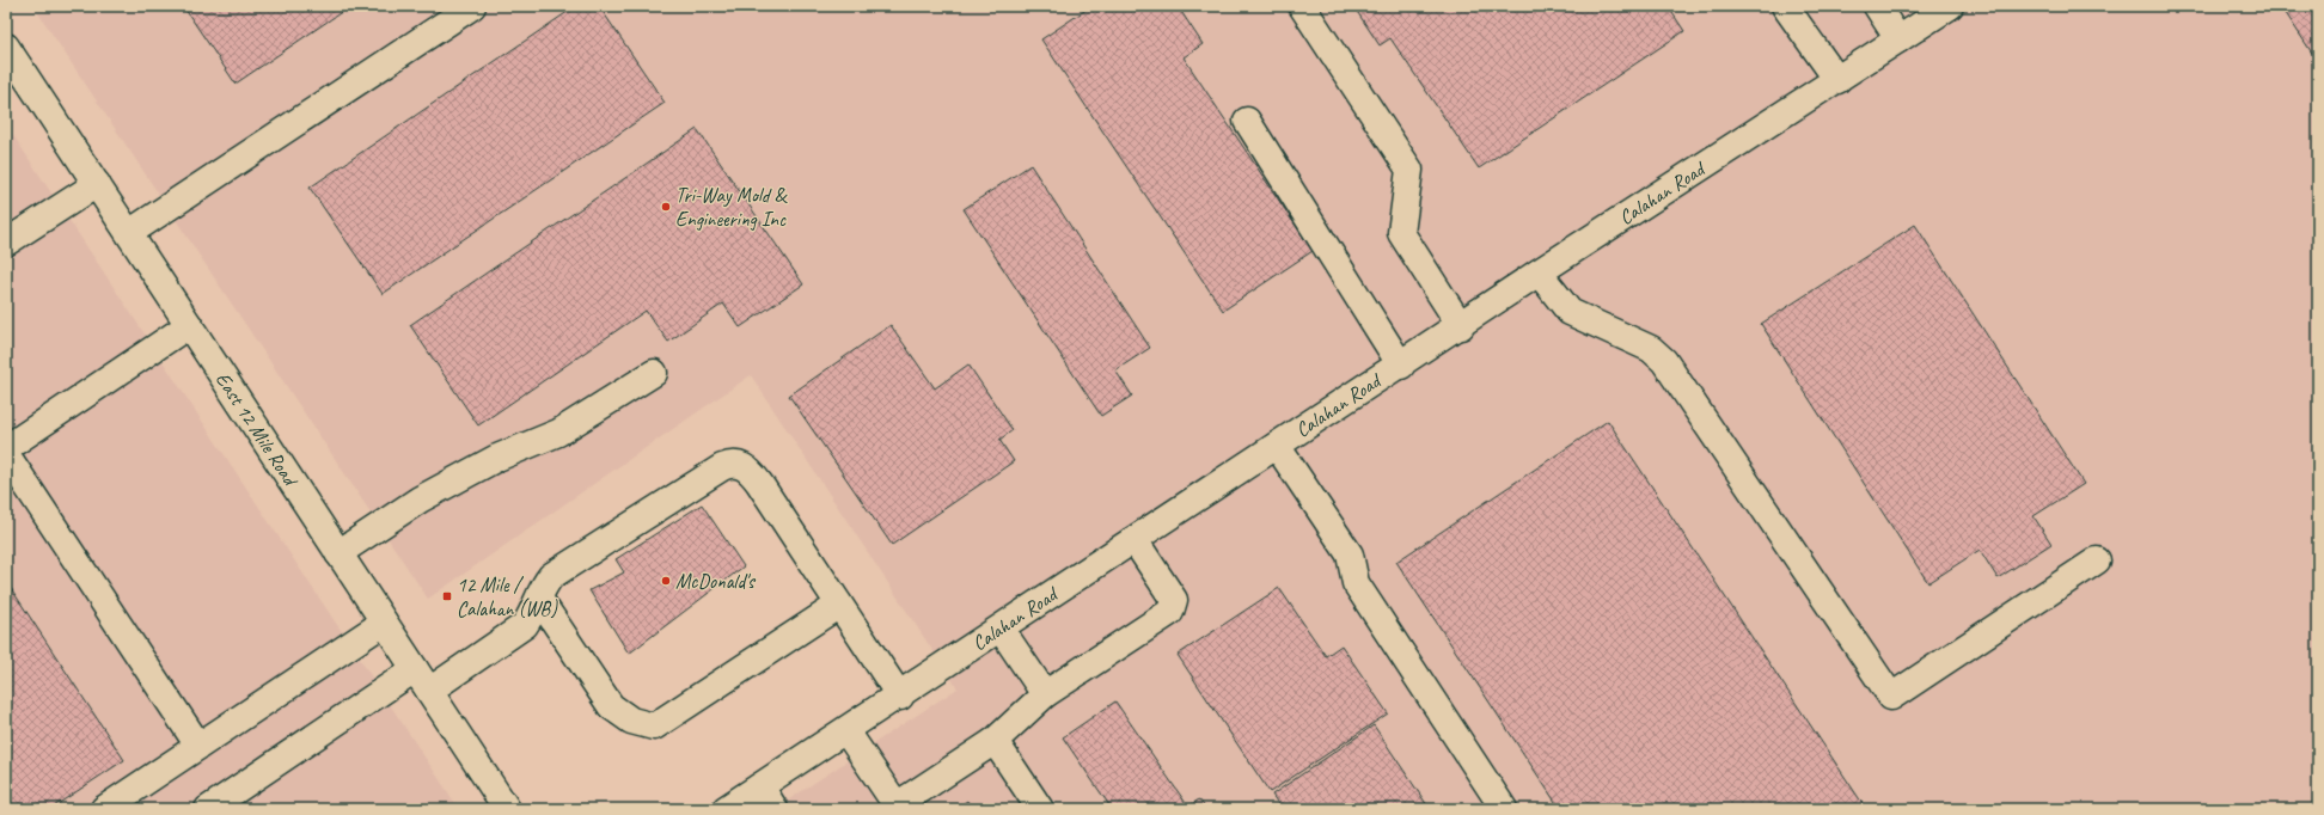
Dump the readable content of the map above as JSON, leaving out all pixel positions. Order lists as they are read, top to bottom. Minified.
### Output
{"streets":{"street":["Calahan Road","East 12 Mile Road"]},"places":{"other":["Tri-Way Mold & Engineering Inc","McDonald's"],"transit":["12 Mile / Calahan (WB)"]}}
